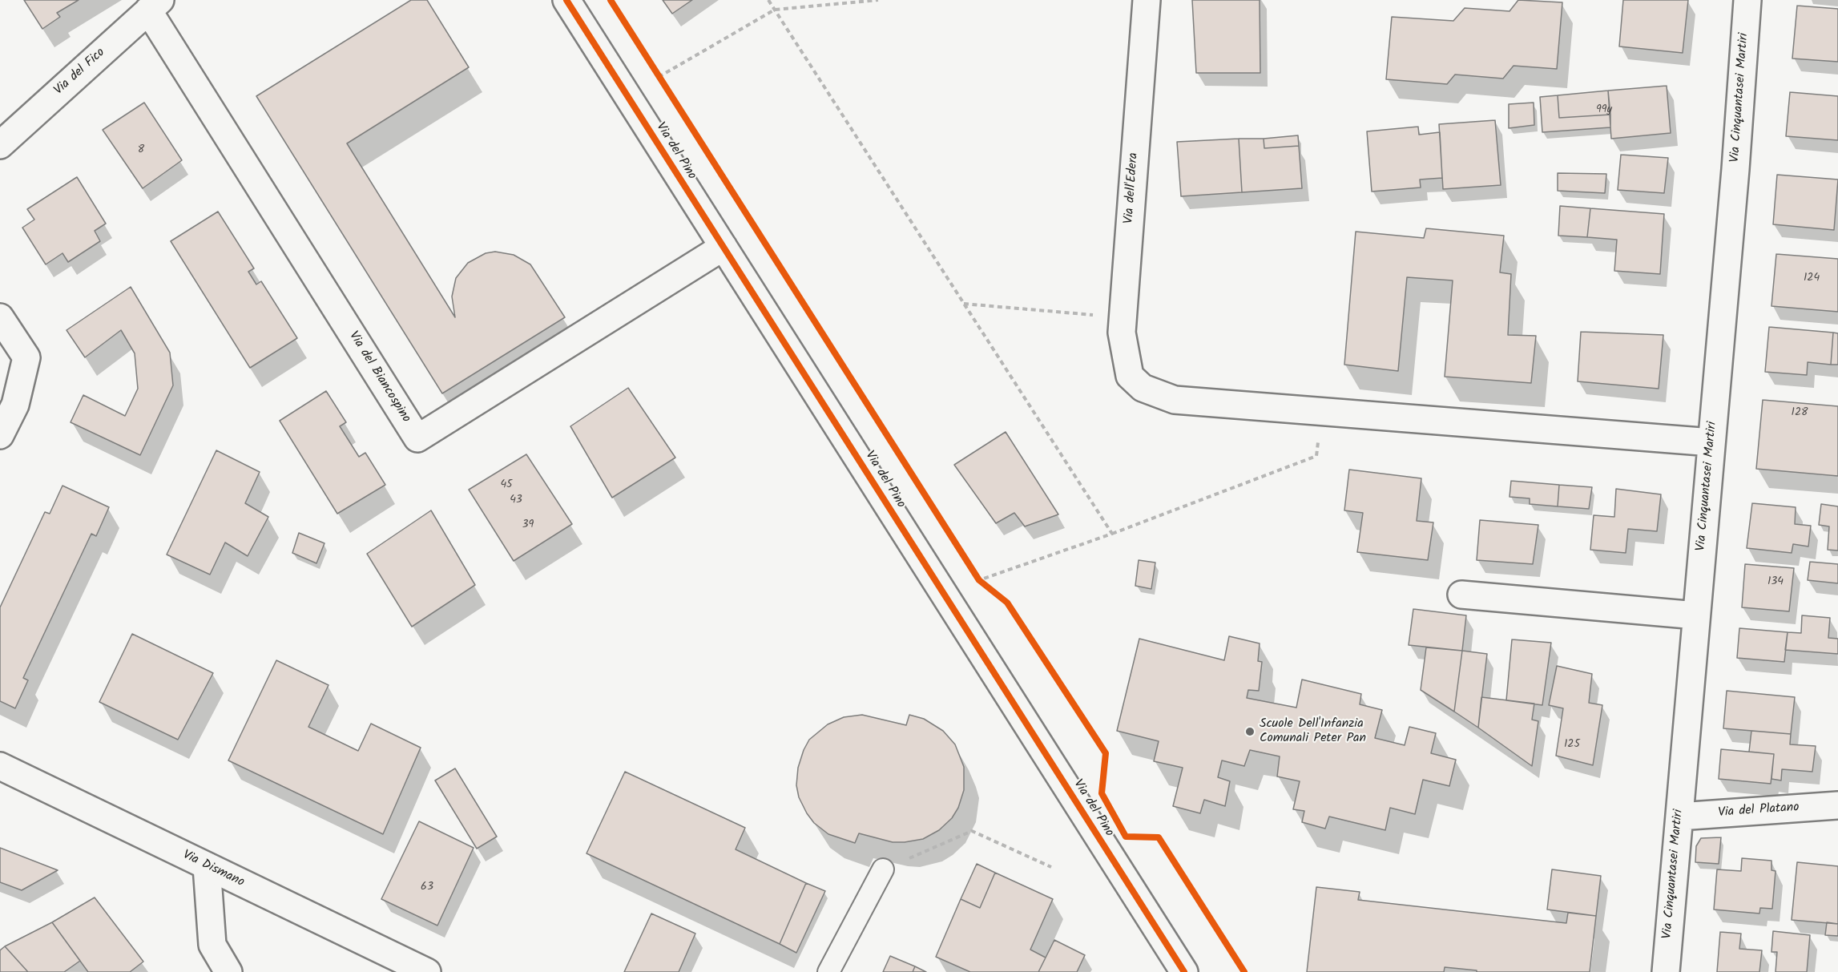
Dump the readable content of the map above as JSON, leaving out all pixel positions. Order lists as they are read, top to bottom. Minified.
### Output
{"streets":{"street":["Via del Fico","Via Cinquantasei Martiri","Via del Pino","Via dell'Edera","Via del Biancospino","Via del Platano","Via Dismano"]},"crossings":[["Via del Fico","Via del Biancospino"],["Via Cinquantasei Martiri","Via del Platano"],["Via del Pino","Via del Biancospino"]],"places":["Scuole Dell'Infanzia Comunali Peter Pan"],"house_numbers":["99y","8","124","128","45","43","39","134","125","63"]}
